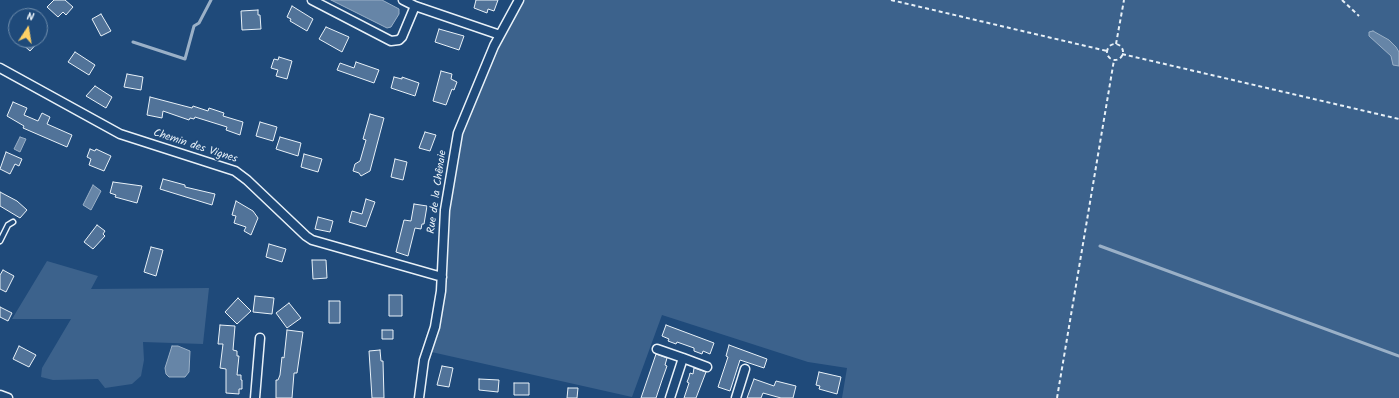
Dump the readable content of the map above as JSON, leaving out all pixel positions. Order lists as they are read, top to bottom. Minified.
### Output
{"streets":{"street":["Chemin des Vignes","Rue de la Chênaie"]},"crossings":[["Chemin des Vignes","Rue de la Chênaie"]],"north":"top"}
